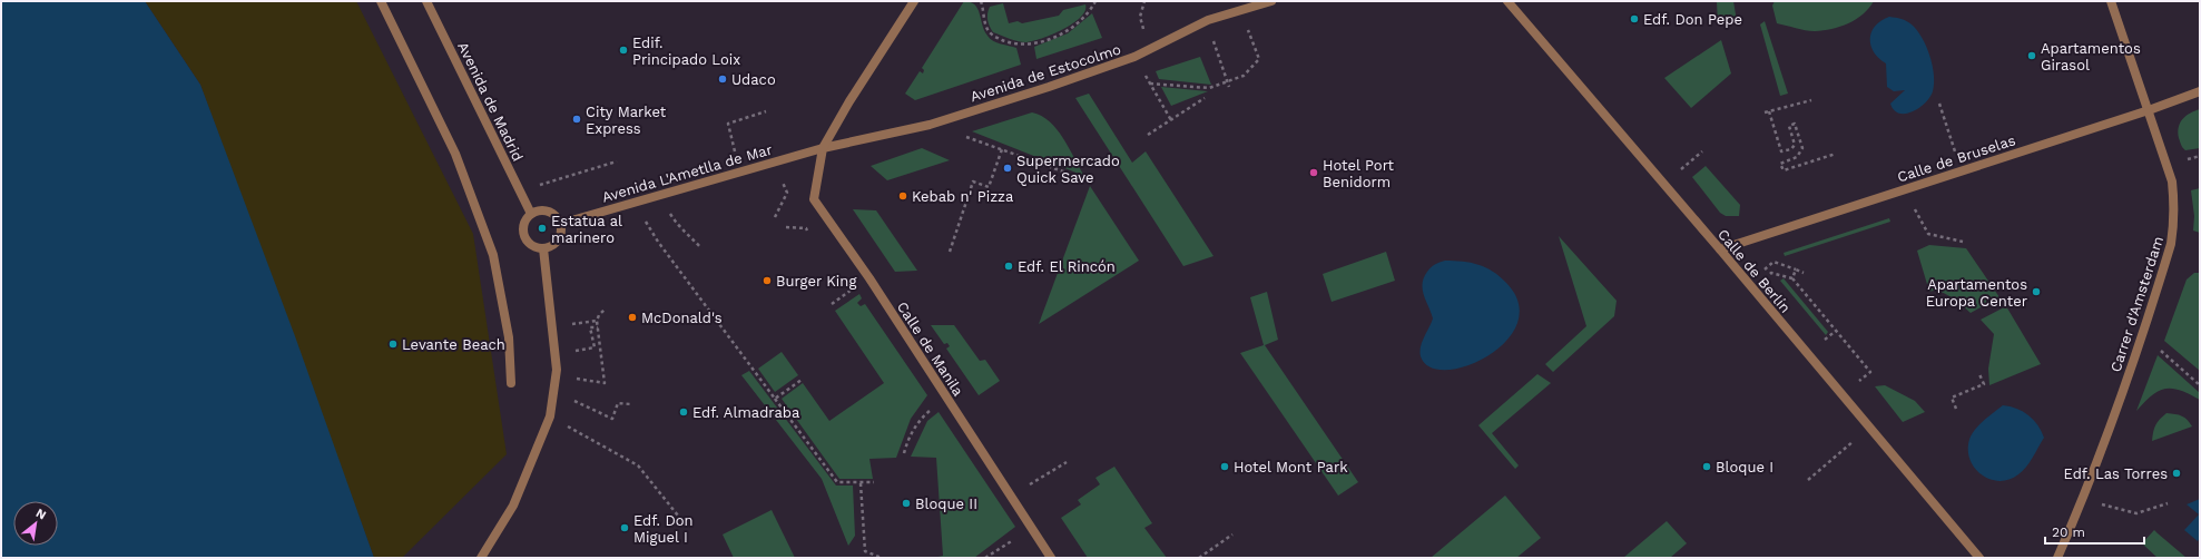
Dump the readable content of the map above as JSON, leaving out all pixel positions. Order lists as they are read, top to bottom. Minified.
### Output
{"streets":{"street":["Avenida de Estocolmo","Avenida de Madrid","Calle de Bruselas","Avenida L'Ametlla de Mar","Calle de Berlín","Carrer d'Amsterdam","Calle de Manila"]},"crossings":[["Avenida de Estocolmo","Avenida L'Ametlla de Mar"],["Avenida de Estocolmo","Calle de Manila"],["Avenida de Madrid","Avenida L'Ametlla de Mar"],["Calle de Bruselas","Calle de Berlín"],["Calle de Bruselas","Carrer d'Amsterdam"],["Avenida L'Ametlla de Mar","Calle de Manila"]],"places":["Edf. Don Pepe","Edif. Principado Loix","Apartamentos Girasol","Udaco","City Market Express","Supermercado Quick Save","Hotel Port Benidorm","Kebab n' Pizza","Estatua al marinero","Edf. El Rincón","Burger King","Apartamentos Europa Center","McDonald's","Levante Beach","Edf. Almadraba","Hotel Mont Park","Bloque I","Edf. Las Torres","Bloque II","Edf. Don Miguel I"],"scale_bar":"20 m","north":"top right"}
